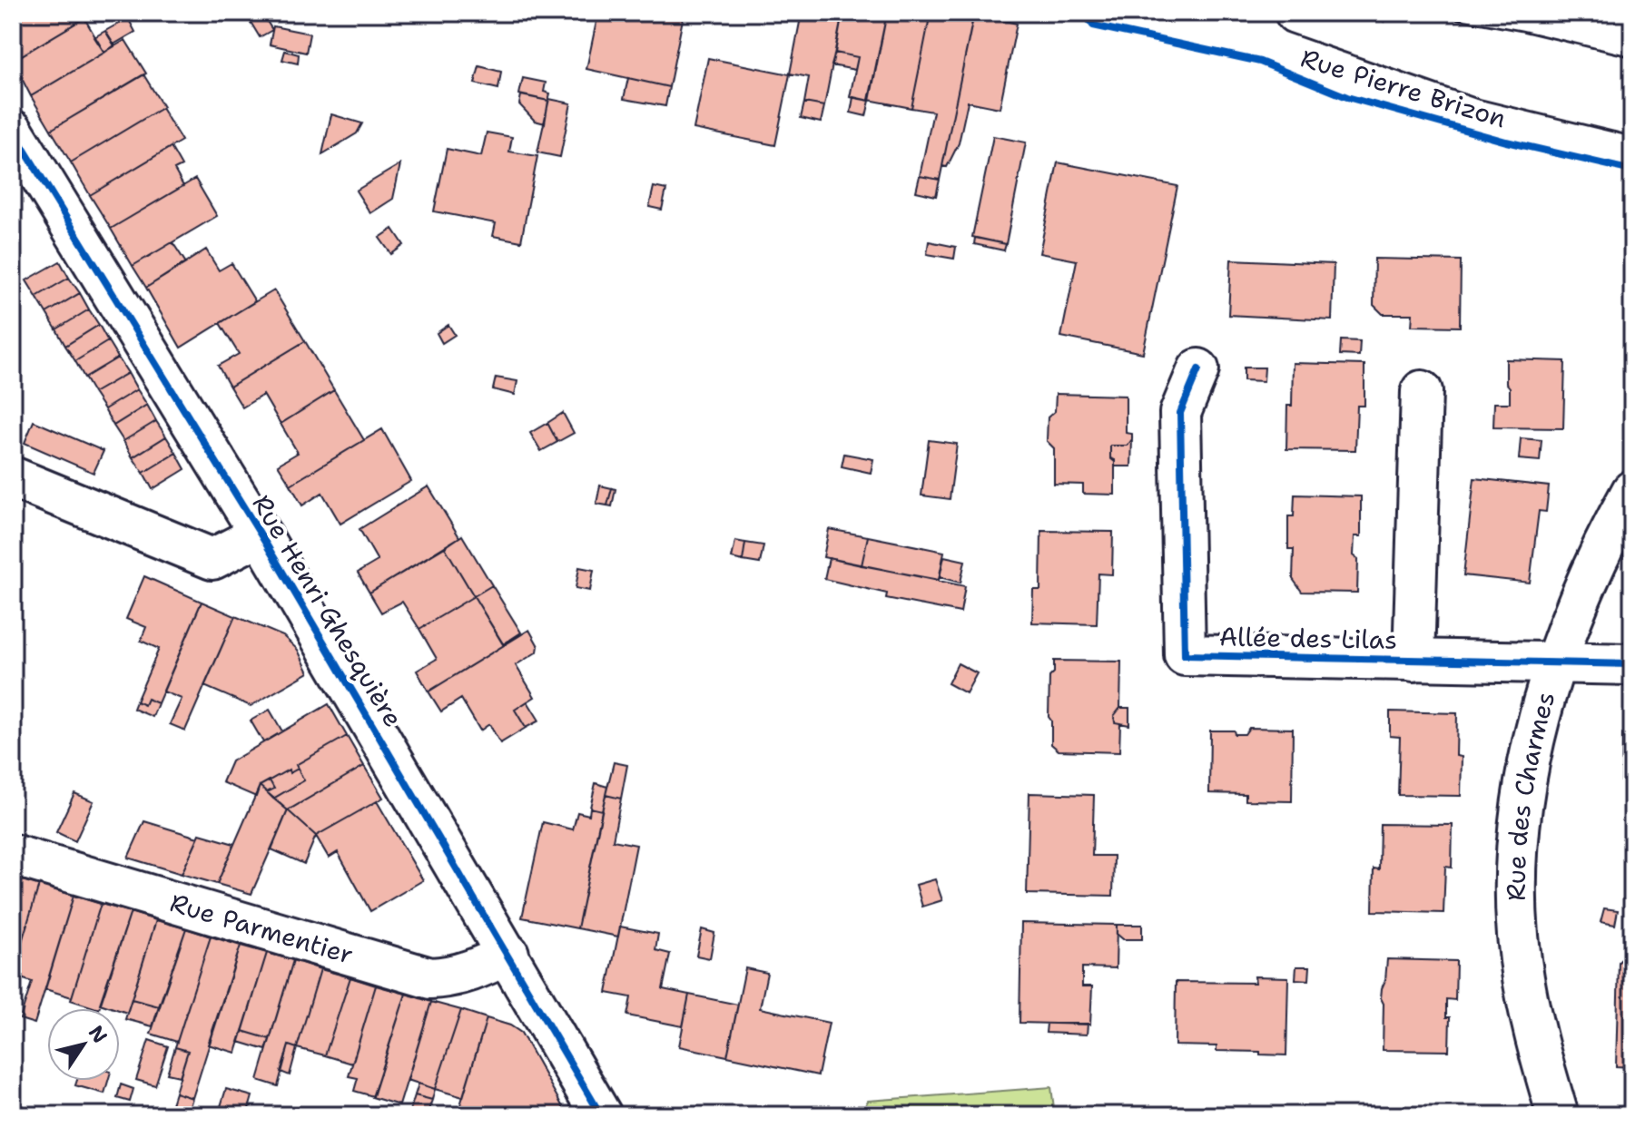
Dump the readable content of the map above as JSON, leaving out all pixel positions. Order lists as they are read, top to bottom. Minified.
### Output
{"streets":{"street":["Rue Pierre Brizon","Rue Henri Ghesquière","Allée des Lilas","Rue des Charmes","Rue Parmentier"]},"crossings":[["Rue Henri Ghesquière","Rue Parmentier"],["Allée des Lilas","Rue des Charmes"]],"north":"top right"}
